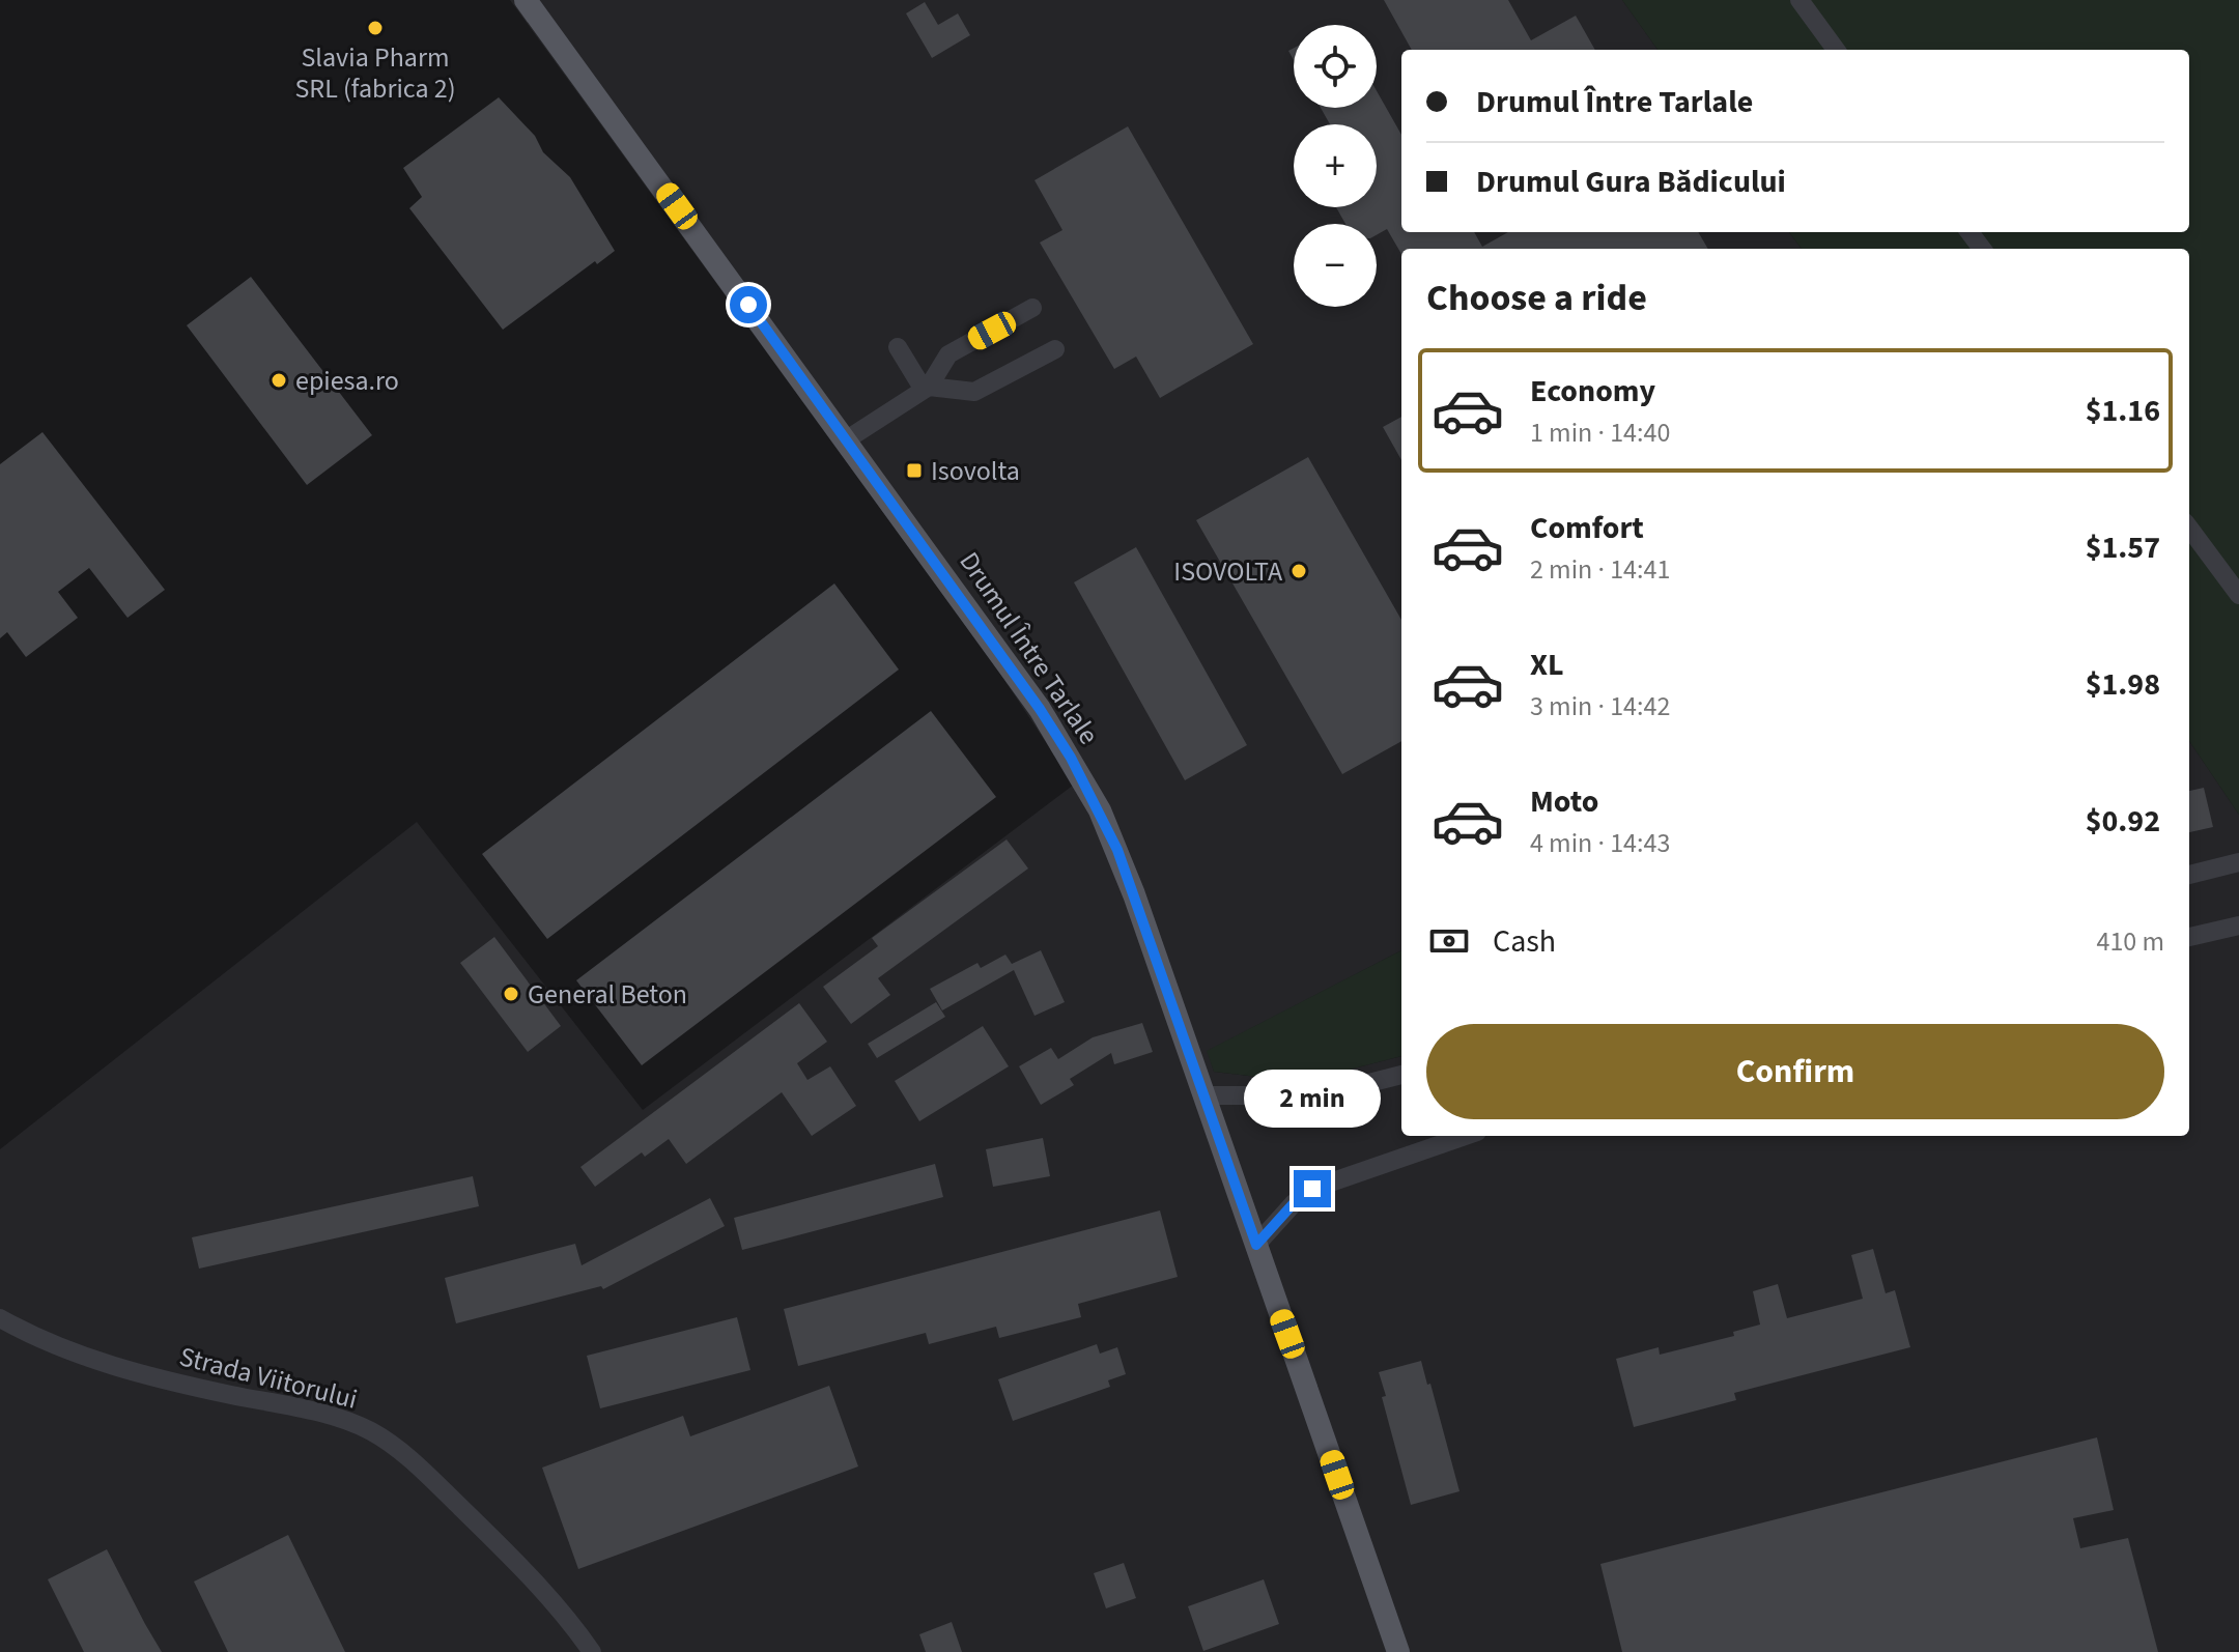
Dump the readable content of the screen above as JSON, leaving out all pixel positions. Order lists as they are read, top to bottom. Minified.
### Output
{"streets":{"main road":["Drumul Între Tarlale"],"street":["Strada Viitorului"]},"places":{"other":["Slavia Pharm SRL (fabrica 2)","epiesa.ro","ISOVOLTA","General Beton"],"transit":["Isovolta"]},"page":{"map_buttons":["+","−"],"banner":["Drumul Între Tarlale","Drumul Gura Bădicului"],"heading":"Choose a ride","list":[{"name":"Economy","note":"1 min · 14:40","value":"$1.16"},{"name":"Comfort","note":"2 min · 14:41","value":"$1.57"},{"name":"XL","note":"3 min · 14:42","value":"$1.98"},{"name":"Moto","note":"4 min · 14:43","value":"$0.92"}],"pay":["Cash","410 m"],"buttons":"Confirm","bubble":"2 min"}}
